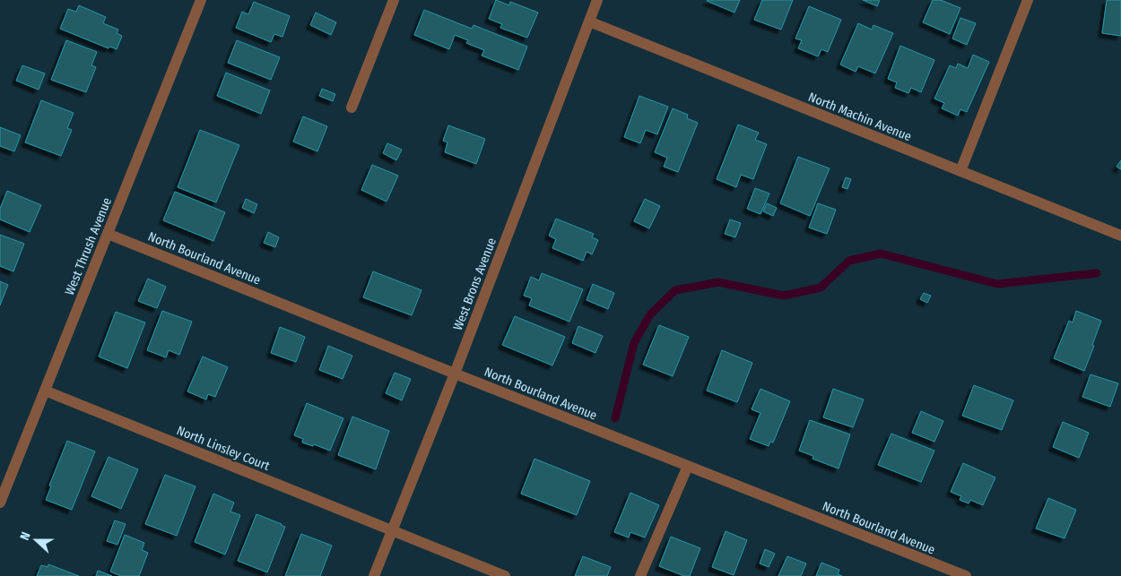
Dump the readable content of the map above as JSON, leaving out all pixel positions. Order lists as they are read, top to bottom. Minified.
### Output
{"streets":{"street":["North Machin Avenue","West Thrush Avenue","North Bourland Avenue","West Brons Avenue","North Linsley Court"]},"crossings":[["North Machin Avenue","West Brons Avenue"],["West Thrush Avenue","North Bourland Avenue"],["West Thrush Avenue","North Linsley Court"],["North Bourland Avenue","West Brons Avenue"],["West Brons Avenue","North Linsley Court"]],"north":"left"}
